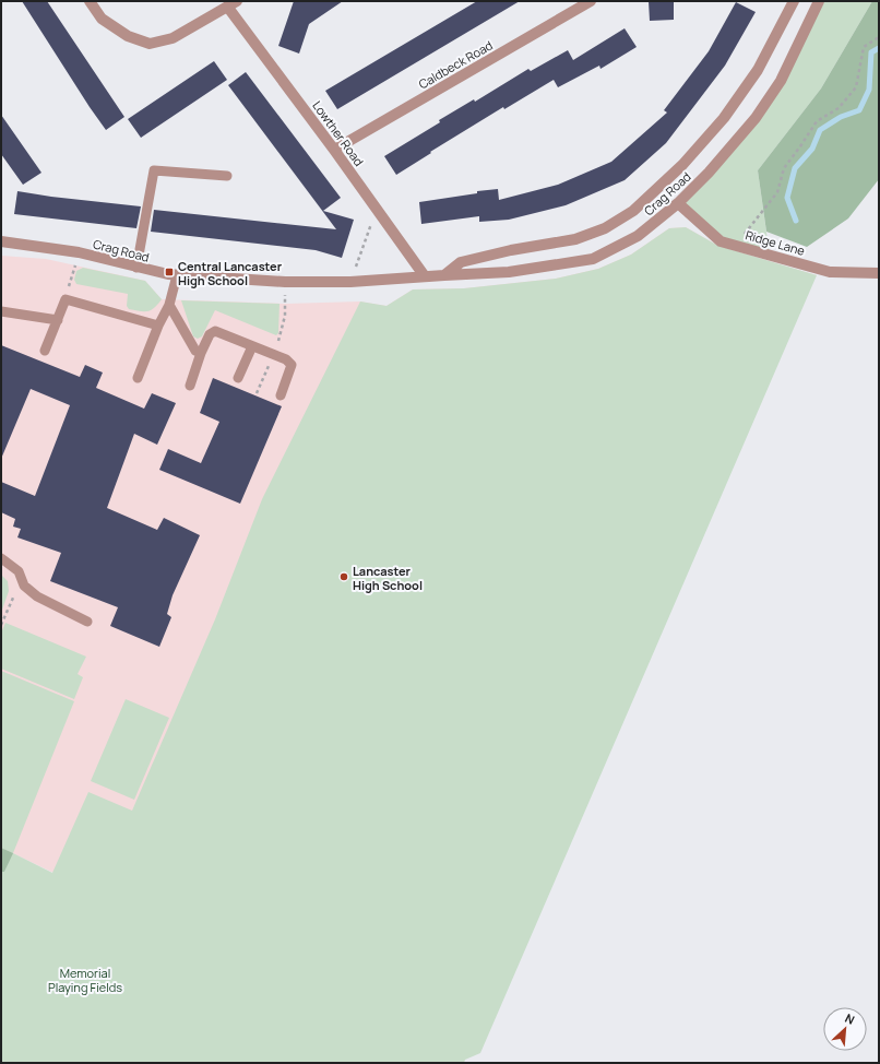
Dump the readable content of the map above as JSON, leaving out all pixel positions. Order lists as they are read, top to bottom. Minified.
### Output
{"streets":{"street":["Caldbeck Road","Lowther Road","Crag Road","Ridge Lane"]},"crossings":[["Caldbeck Road","Lowther Road"],["Lowther Road","Crag Road"],["Crag Road","Ridge Lane"]],"parks":["Memorial Playing Fields"],"places":{"transit":["Central Lancaster High School"],"other":["Lancaster High School"]},"north":"top right"}
